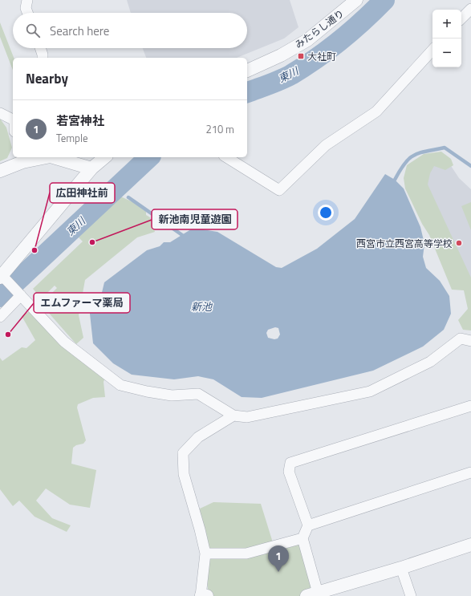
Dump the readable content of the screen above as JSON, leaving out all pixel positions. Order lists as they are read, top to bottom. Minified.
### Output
{"streets":{"street":["みたらし通り"]},"water":["東川","新池"],"places":{"transit":["大社町"],"other":["新池南児童遊園","西宮市立西宮高等学校","広田神社前","エムファーマ薬局"]},"page":{"map_buttons":["+","−"],"search":"Search here","heading":"Nearby","list":[{"mark":"1","name":"若宮神社","note":"Temple","value":"210 m"}],"pins":"1"}}
